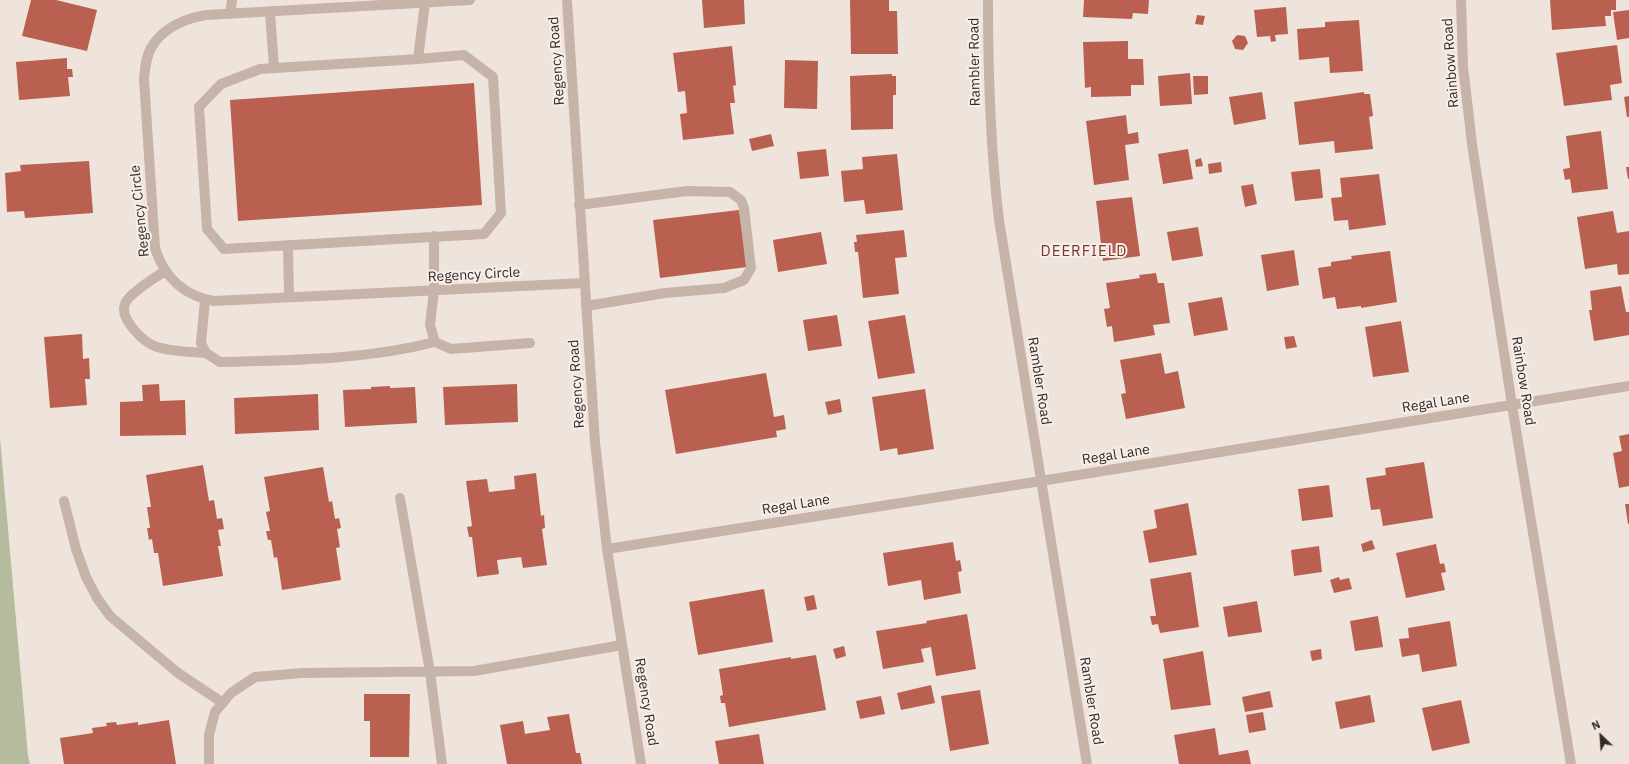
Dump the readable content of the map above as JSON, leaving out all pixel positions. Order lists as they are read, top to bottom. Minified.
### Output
{"streets":{"street":["Regency Road","Rambler Road","Rainbow Road","Regency Circle","Regal Lane"]},"crossings":[["Regency Road","Regency Circle"],["Regency Road","Regal Lane"],["Rambler Road","Regal Lane"],["Rainbow Road","Regal Lane"]],"districts":["DEERFIELD"],"north":"top left"}
